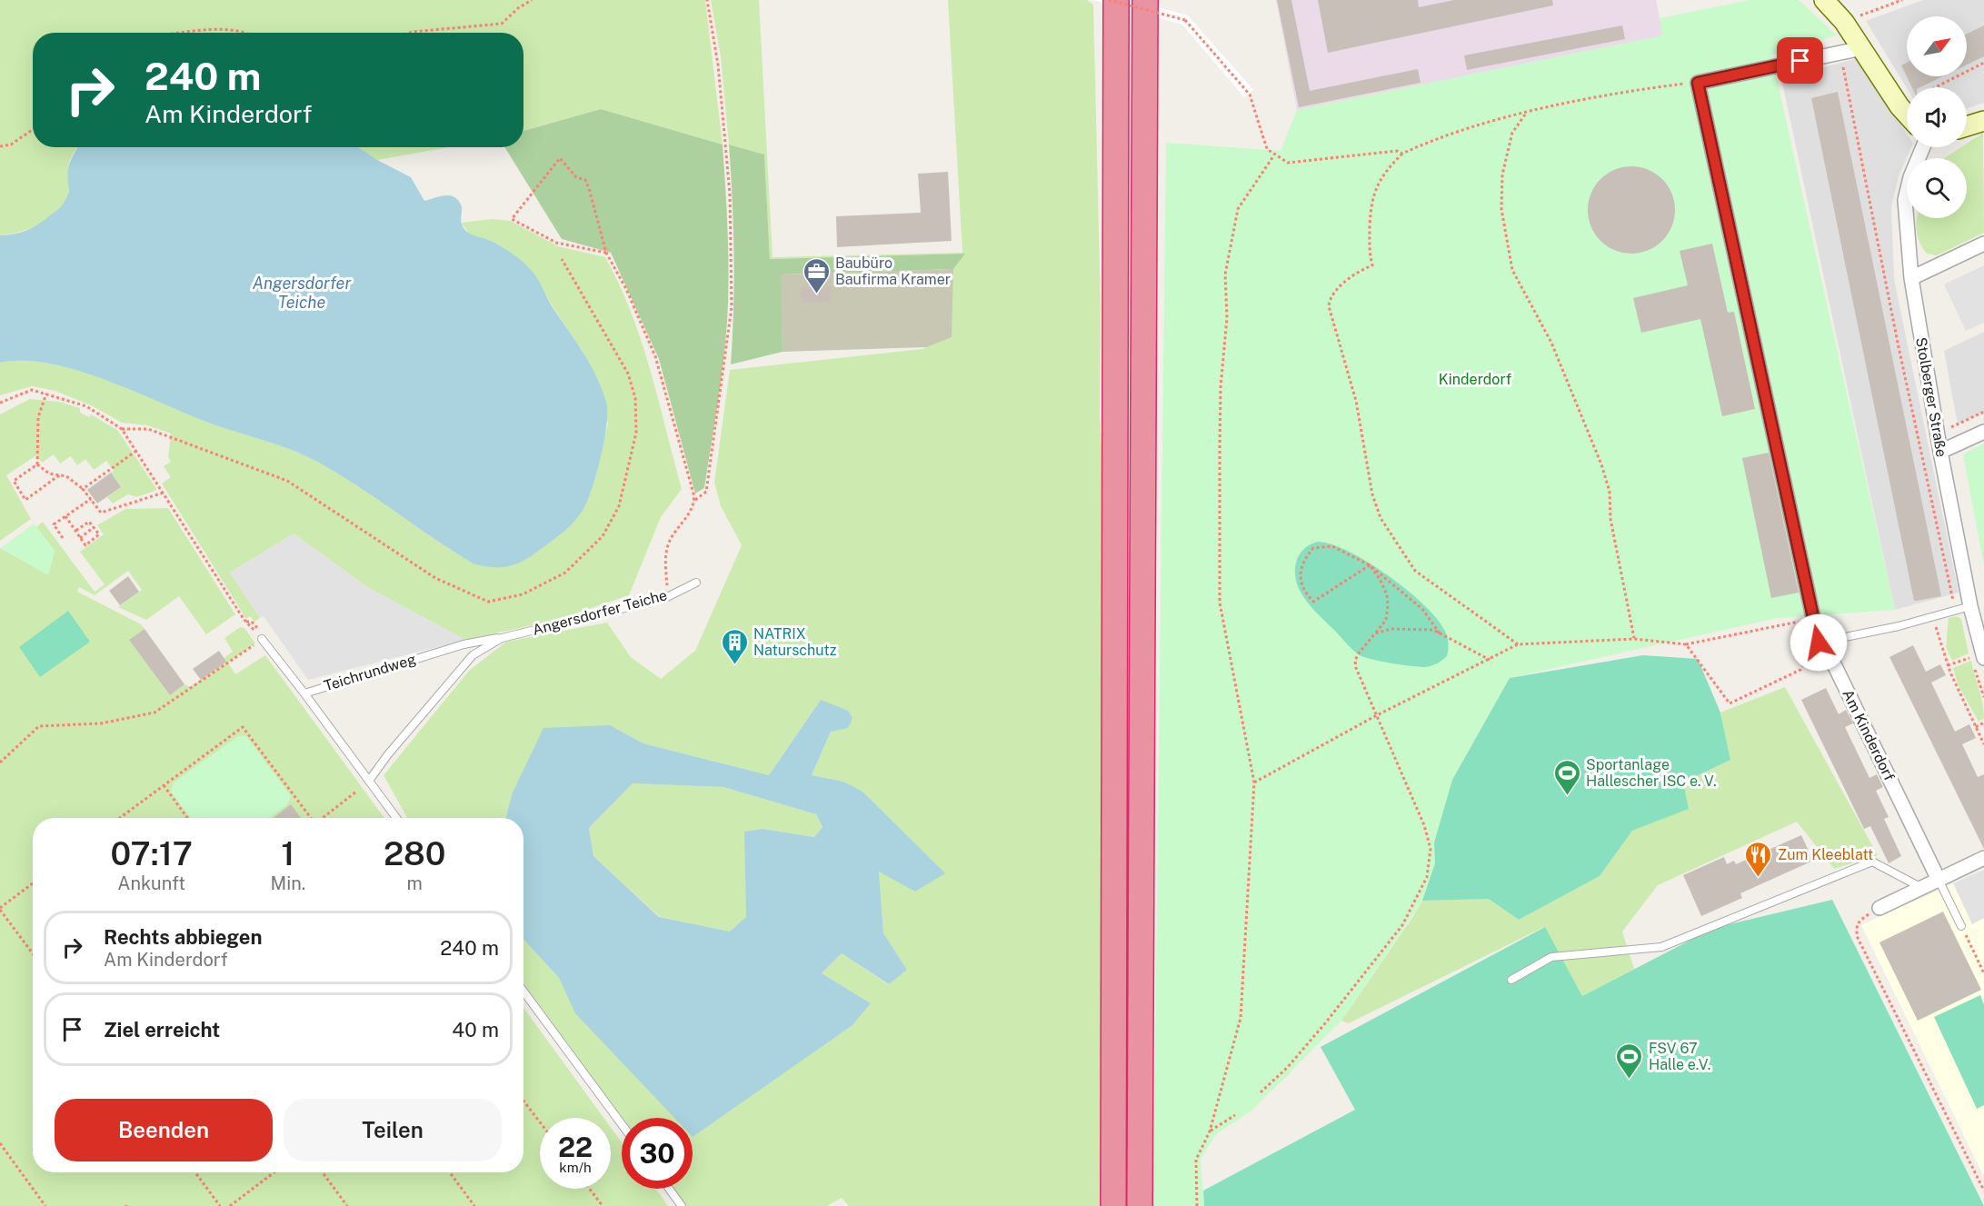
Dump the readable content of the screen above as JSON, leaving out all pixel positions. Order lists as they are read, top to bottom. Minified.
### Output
{"streets":{"street":["Stolberger Straße","Am Kinderdorf"],"lane":["Angersdorfer Teiche","Teichrundweg"]},"crossings":[["Angersdorfer Teiche","Teichrundweg"]],"water":["Angersdorfer Teiche"],"parks":["Kinderdorf"],"places":{"office":["Baubüro Baufirma Kramer"],"building":["NATRIX Naturschutz"],"sports":["Sportanlage Hallescher ISC e. V.","FSV 67 Halle e.V."],"restaurant":["Zum Kleeblatt"]},"north":"top right","page":{"turn":["240 m","Am Kinderdorf"],"eta":["07:17","Ankunft","1","Min.","280","m"],"list":[{"name":"Rechts abbiegen","note":"Am Kinderdorf","value":"240 m"},{"name":"Ziel erreicht","value":"40 m"}],"buttons":["Beenden","Teilen"],"speed":"22 km/h","limit":"30"}}
